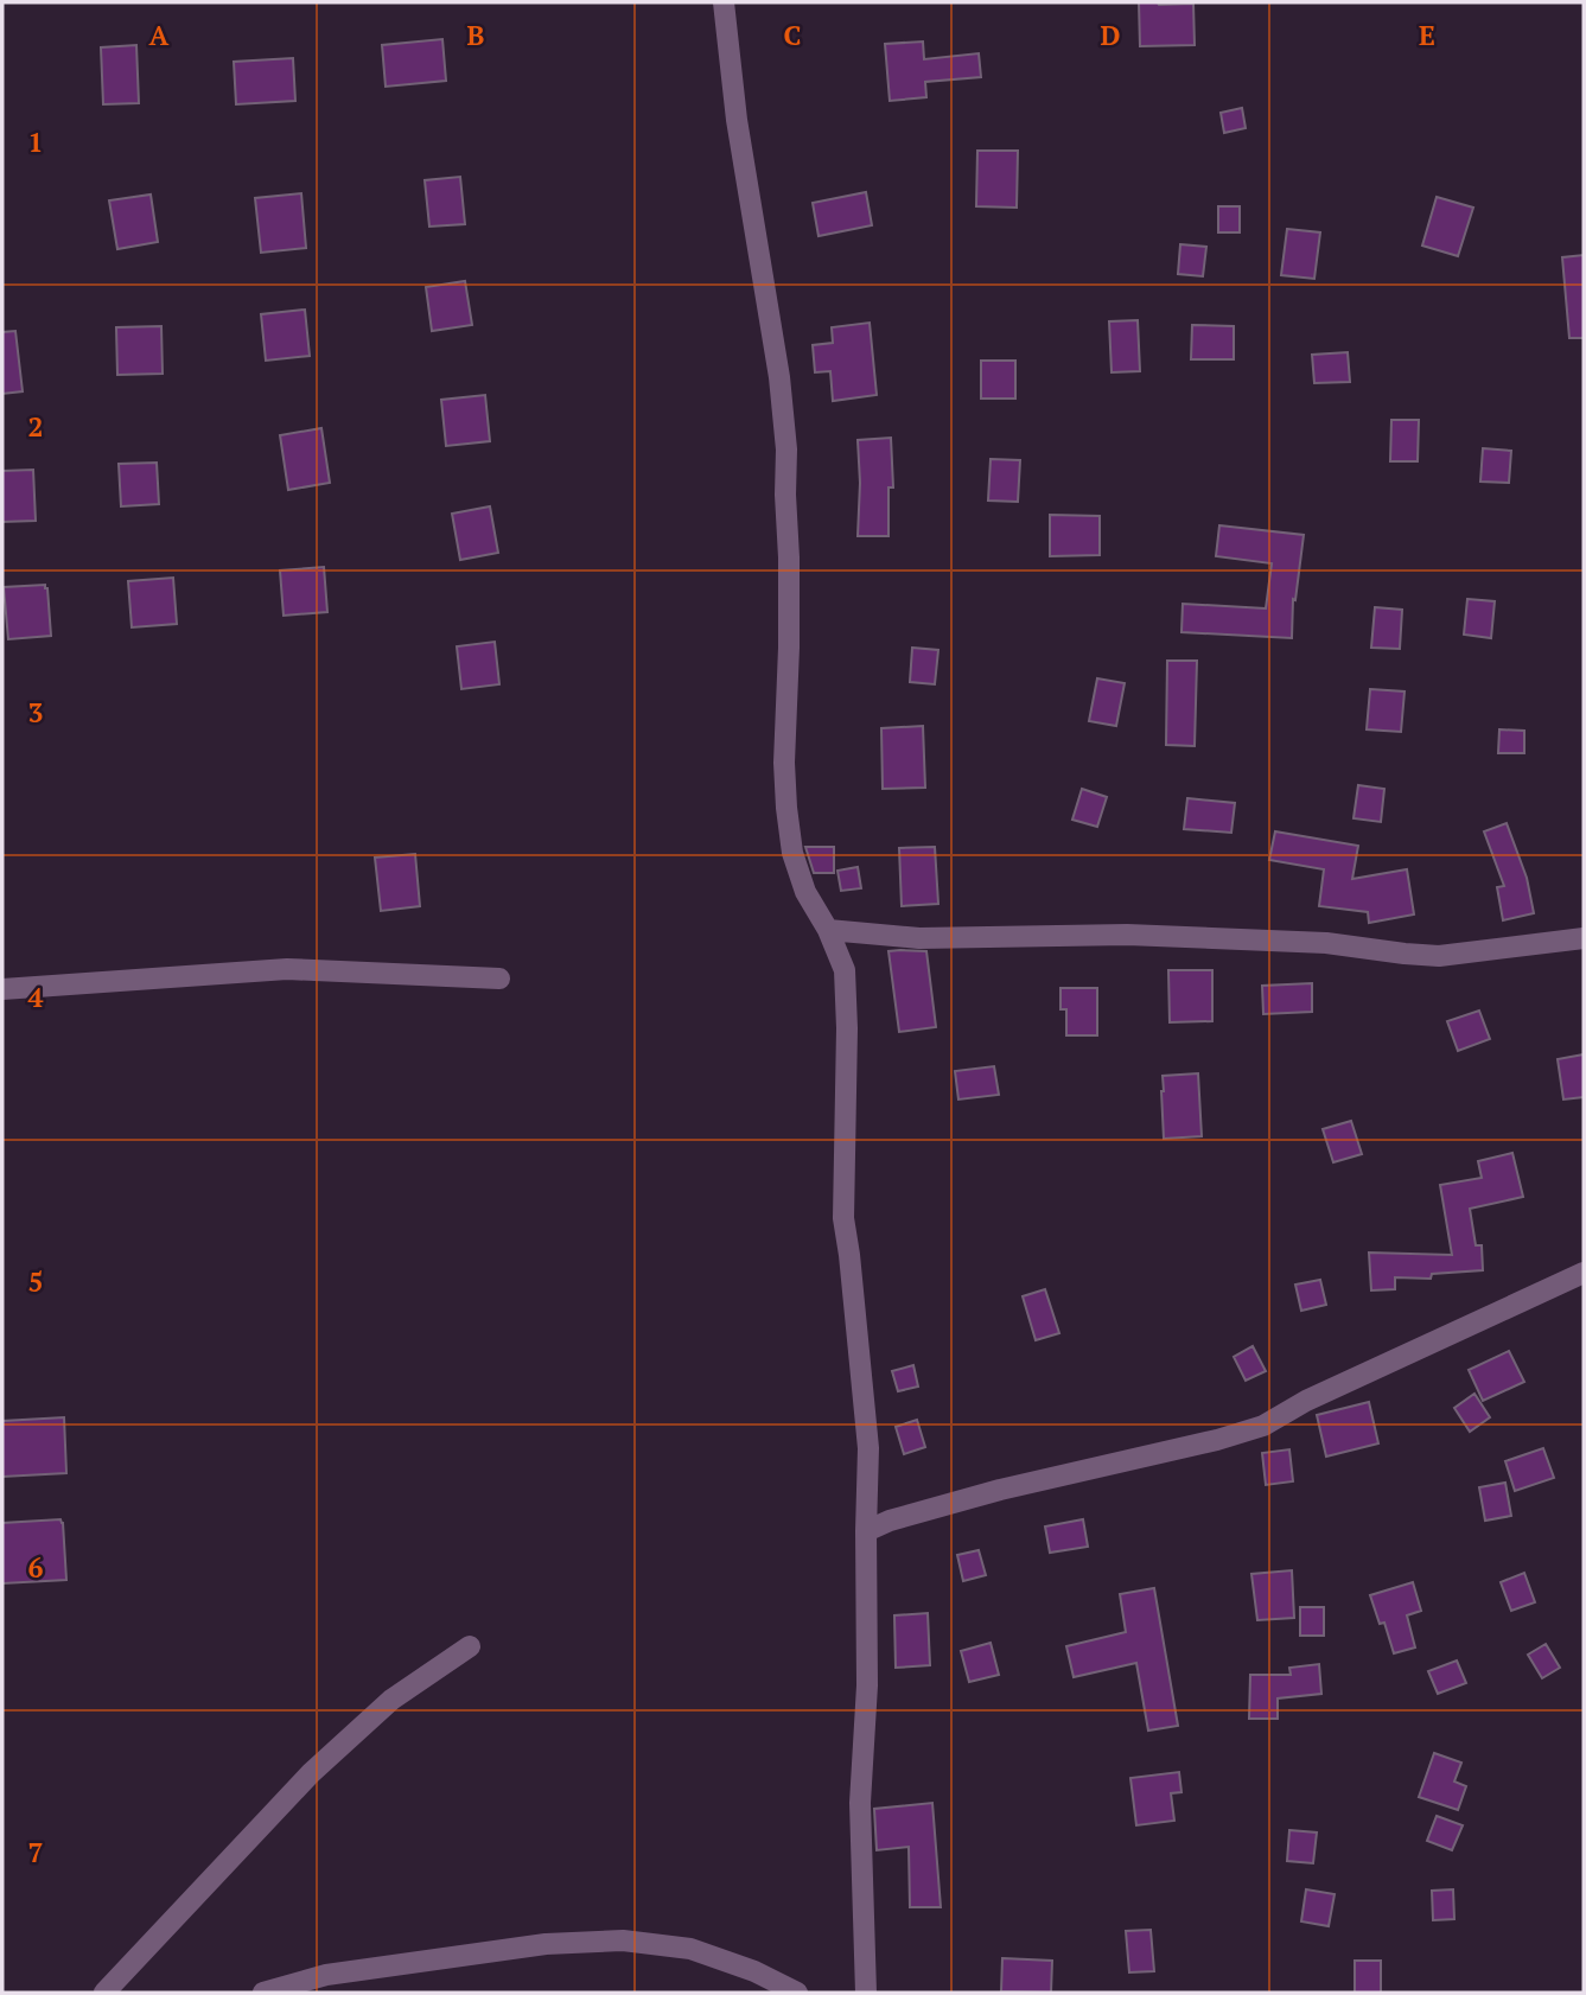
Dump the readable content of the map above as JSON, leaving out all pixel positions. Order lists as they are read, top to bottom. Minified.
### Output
{"grid":{"columns":["A","B","C","D","E"],"rows":["1","2","3","4","5","6","7"]}}
